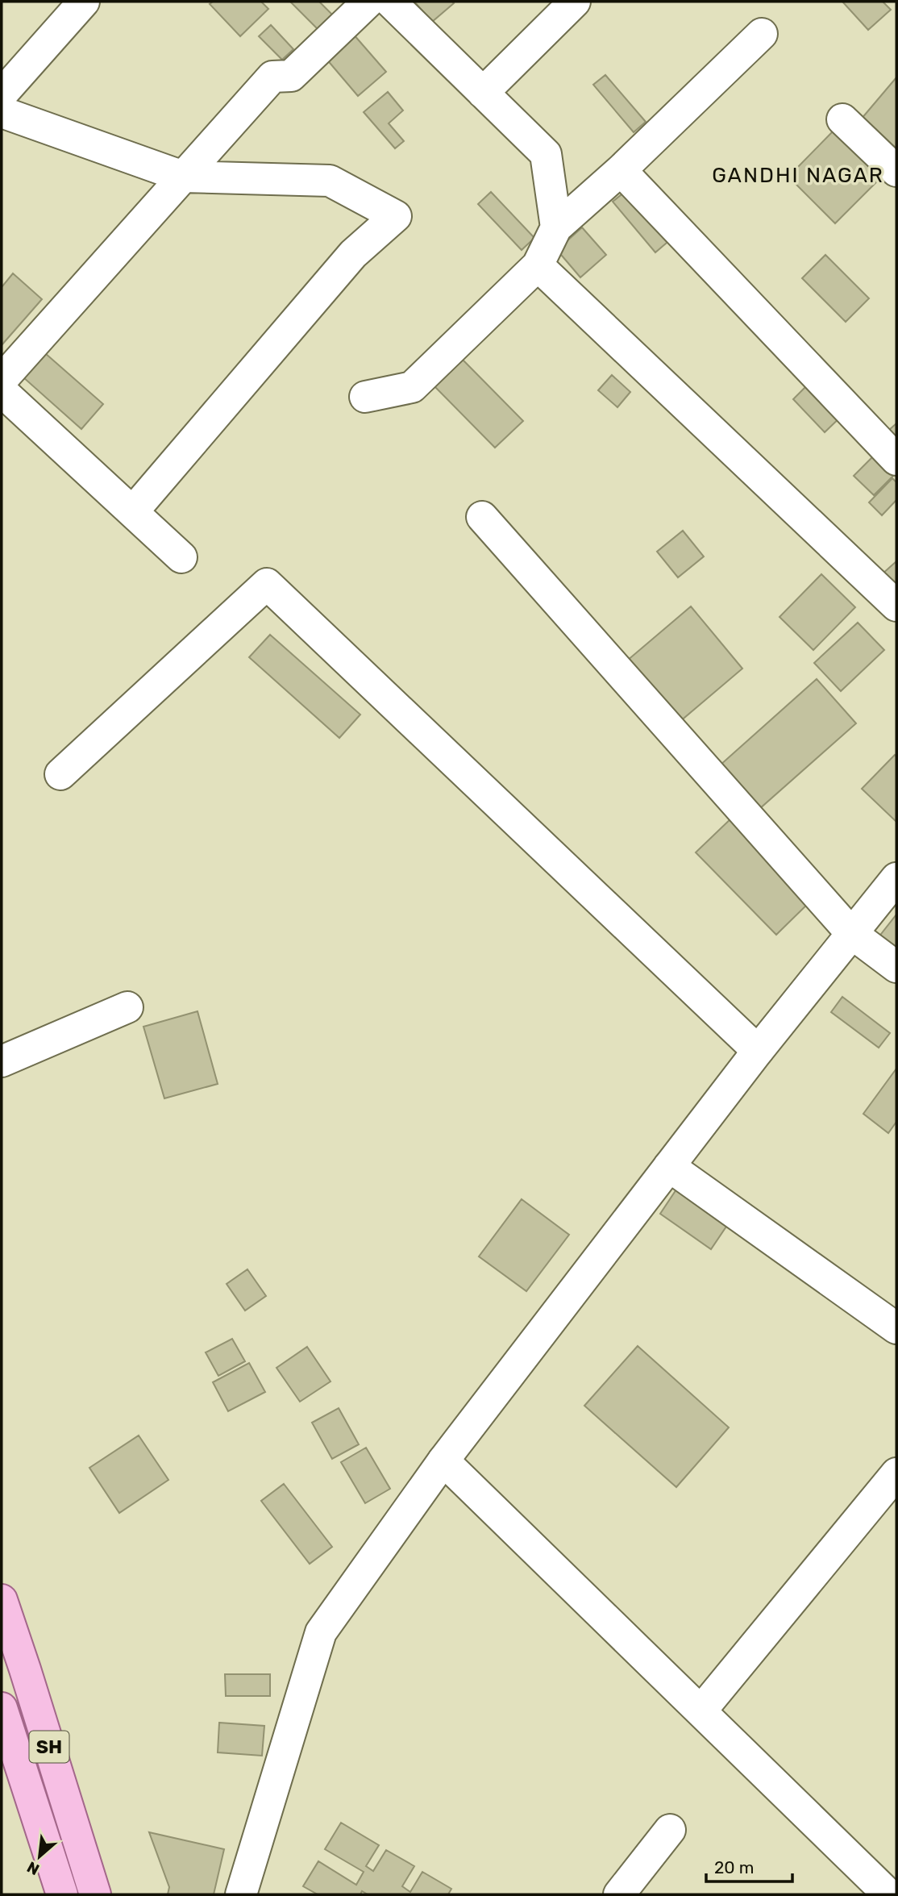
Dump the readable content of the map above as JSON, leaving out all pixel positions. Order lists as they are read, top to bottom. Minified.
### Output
{"streets":{"main road":["SH"]},"districts":["GANDHI NAGAR"],"scale_bar":"20 m","north":"bottom left"}
